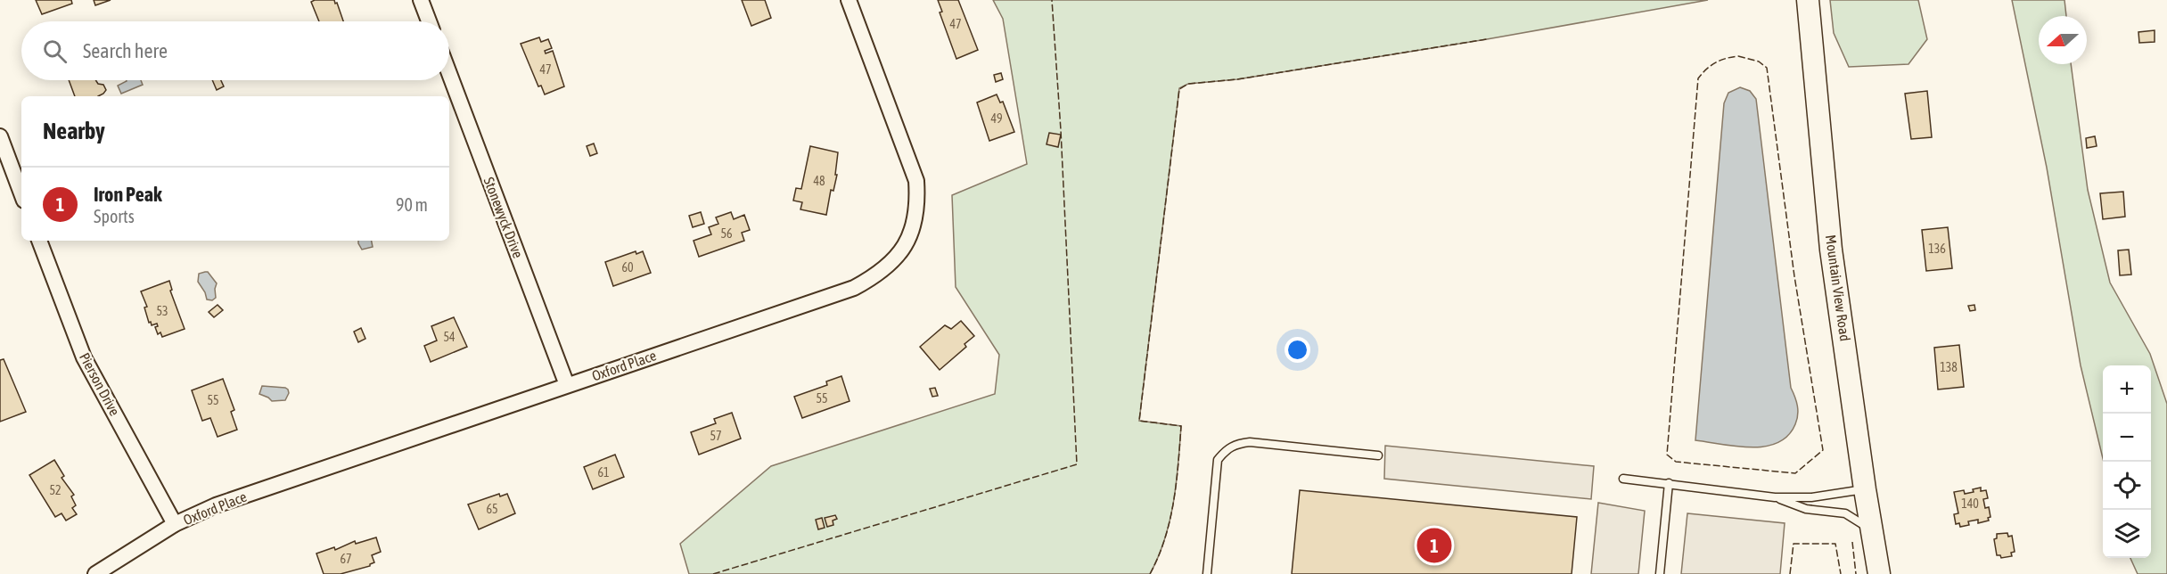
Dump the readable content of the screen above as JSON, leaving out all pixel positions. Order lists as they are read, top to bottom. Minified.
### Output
{"streets":{"street":["Stonewyck Drive","Mountain View Road","Oxford Place","Pierson Drive"]},"crossings":[["Stonewyck Drive","Oxford Place"],["Oxford Place","Pierson Drive"]],"house_numbers":["47","47","49","48","56","136","60","53","54","138","55","55","57","61","52","140","65","67"],"north":"left","page":{"search":"Search here","heading":"Nearby","list":[{"mark":"1","name":"Iron Peak","note":"Sports","value":"90 m"}],"map_buttons":["+","−"],"pins":"1"}}
